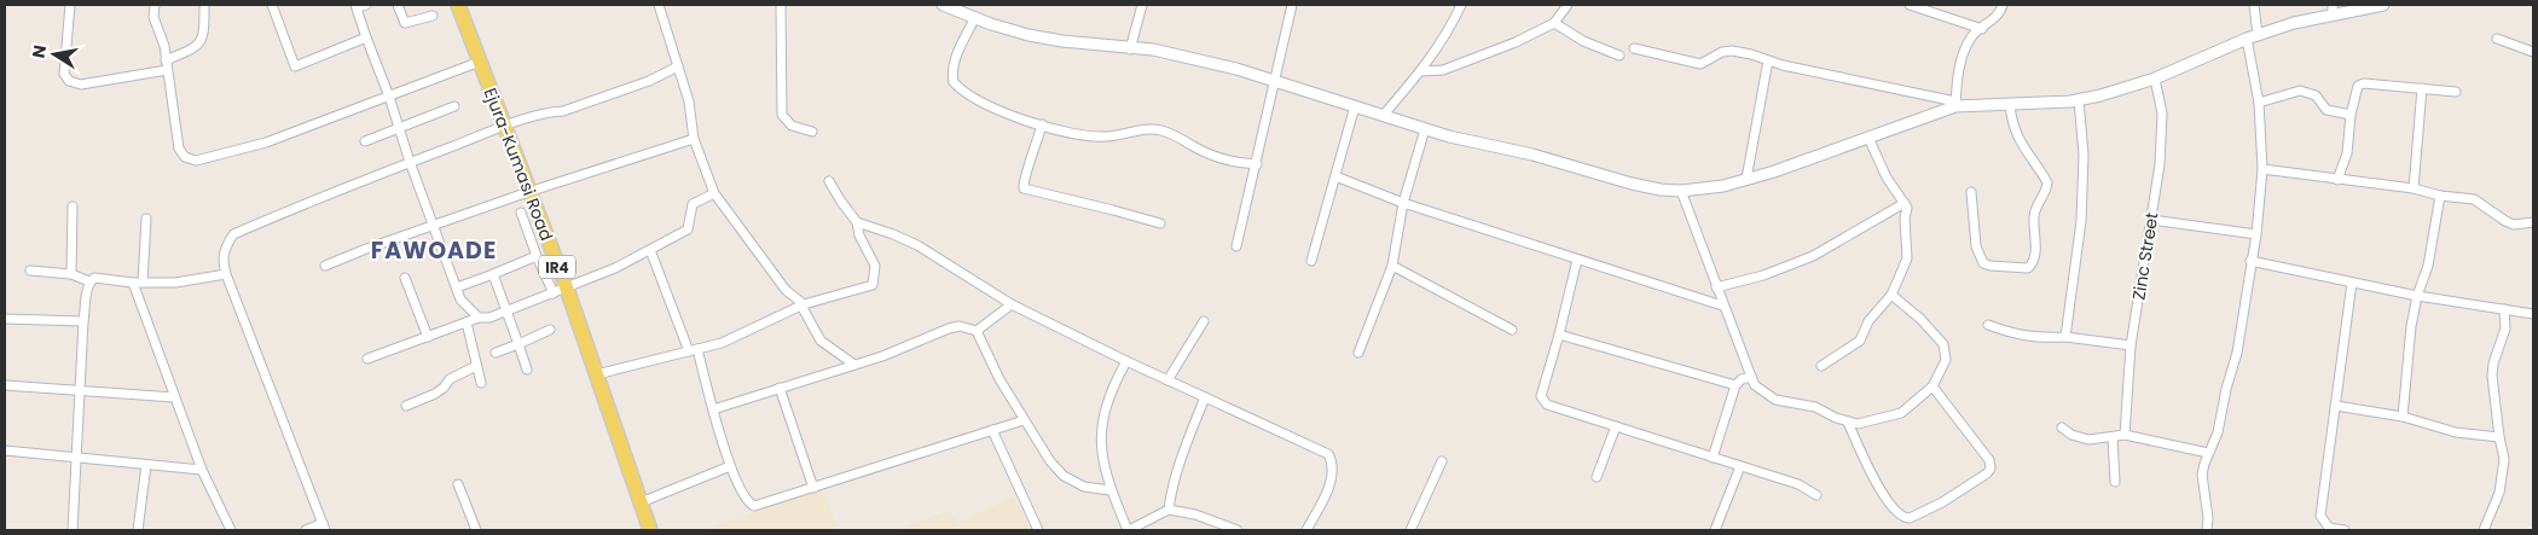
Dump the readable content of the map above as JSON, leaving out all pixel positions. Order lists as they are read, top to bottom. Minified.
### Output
{"streets":{"main road":["Ejura-Kumasi Road","IR4"],"street":["Zinc Street"]},"districts":["FAWOADE"],"north":"left"}
